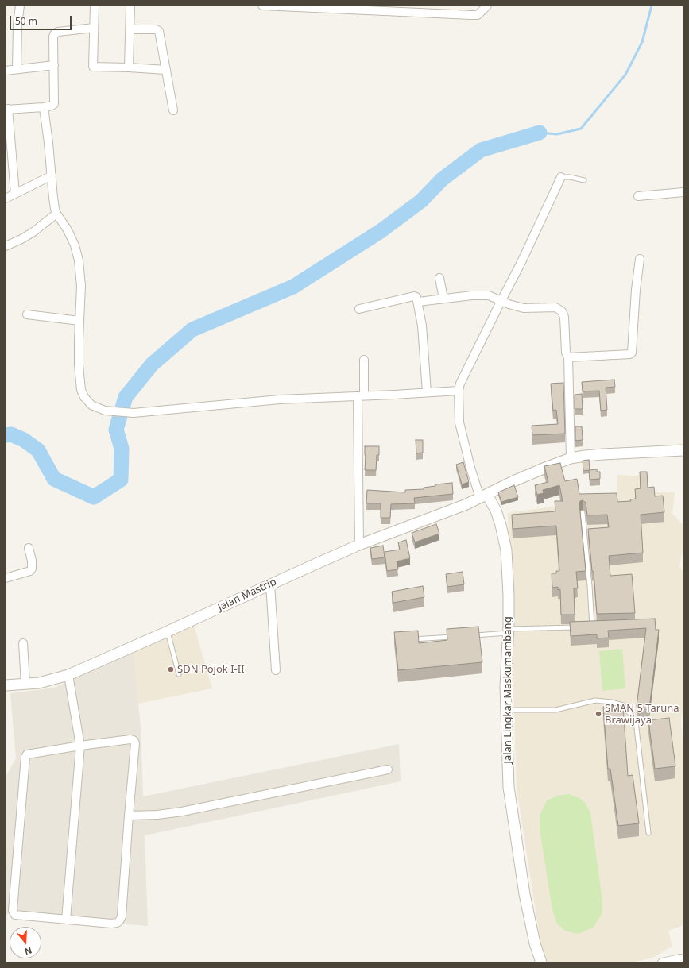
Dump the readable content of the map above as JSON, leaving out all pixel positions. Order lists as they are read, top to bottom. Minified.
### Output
{"streets":{"street":["Jalan Mastrip","Jalan Lingkar Maskumambang"]},"crossings":[["Jalan Mastrip","Jalan Lingkar Maskumambang"]],"places":["SDN Pojok I-II","SMAN 5 Taruna Brawijaya"],"scale_bar":"50 m","north":"bottom"}
